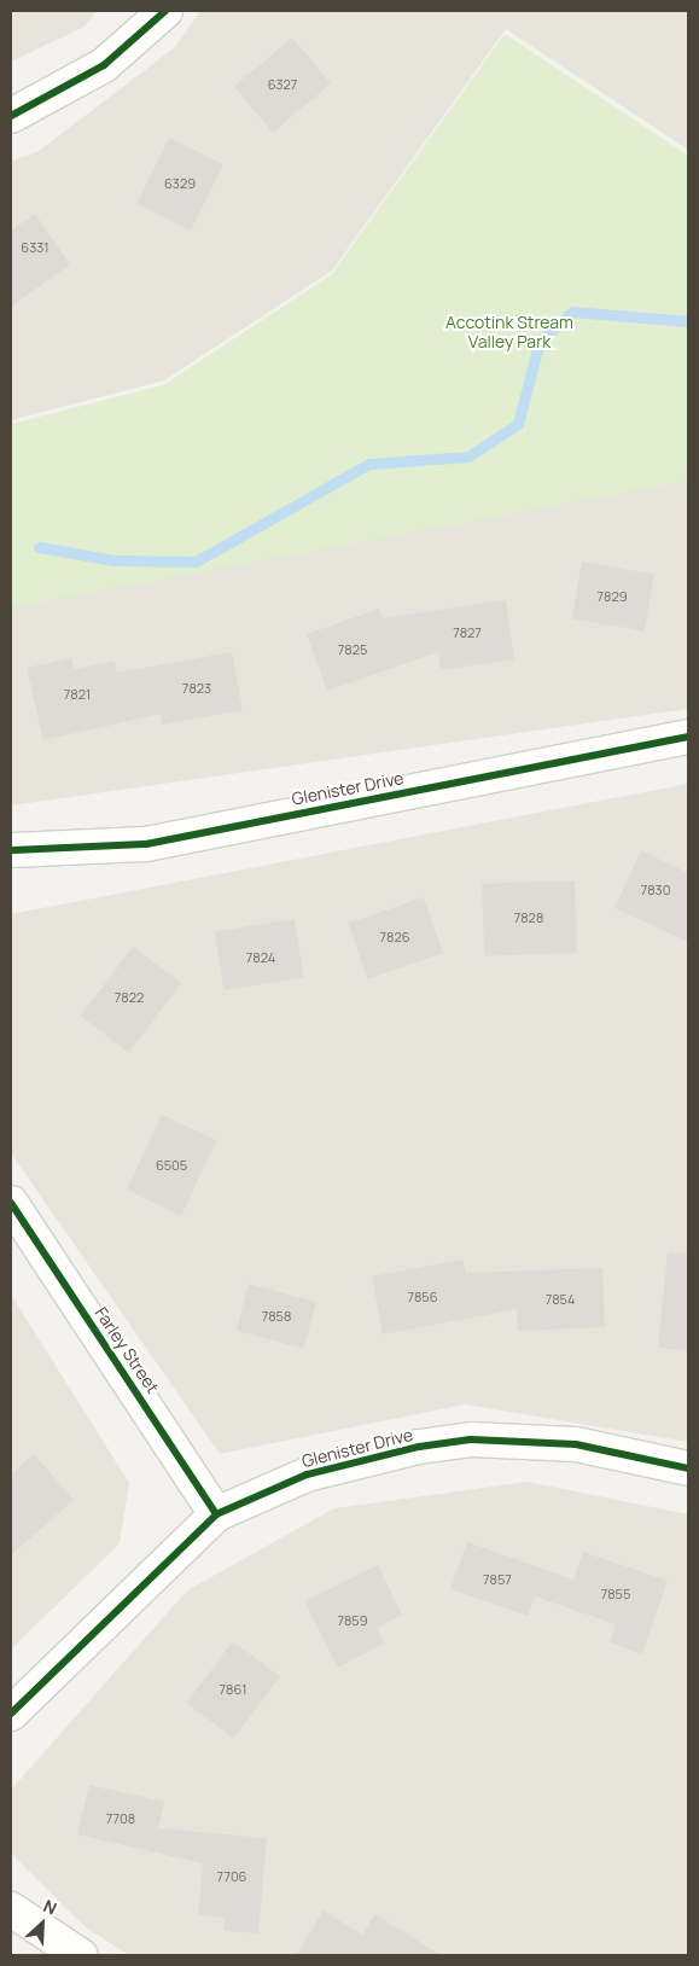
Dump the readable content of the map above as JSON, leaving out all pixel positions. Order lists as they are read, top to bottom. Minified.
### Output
{"streets":{"street":["Glenister Drive","Farley Street"]},"crossings":[["Glenister Drive","Farley Street"]],"parks":["Accotink Stream Valley Park"],"house_numbers":["6327","6329","6331","7829","7827","7825","7823","7821","7830","7828","7826","7824","7822","6505","7856","7854","7858","7857","7855","7859","7861","7708","7706"],"north":"top right"}
